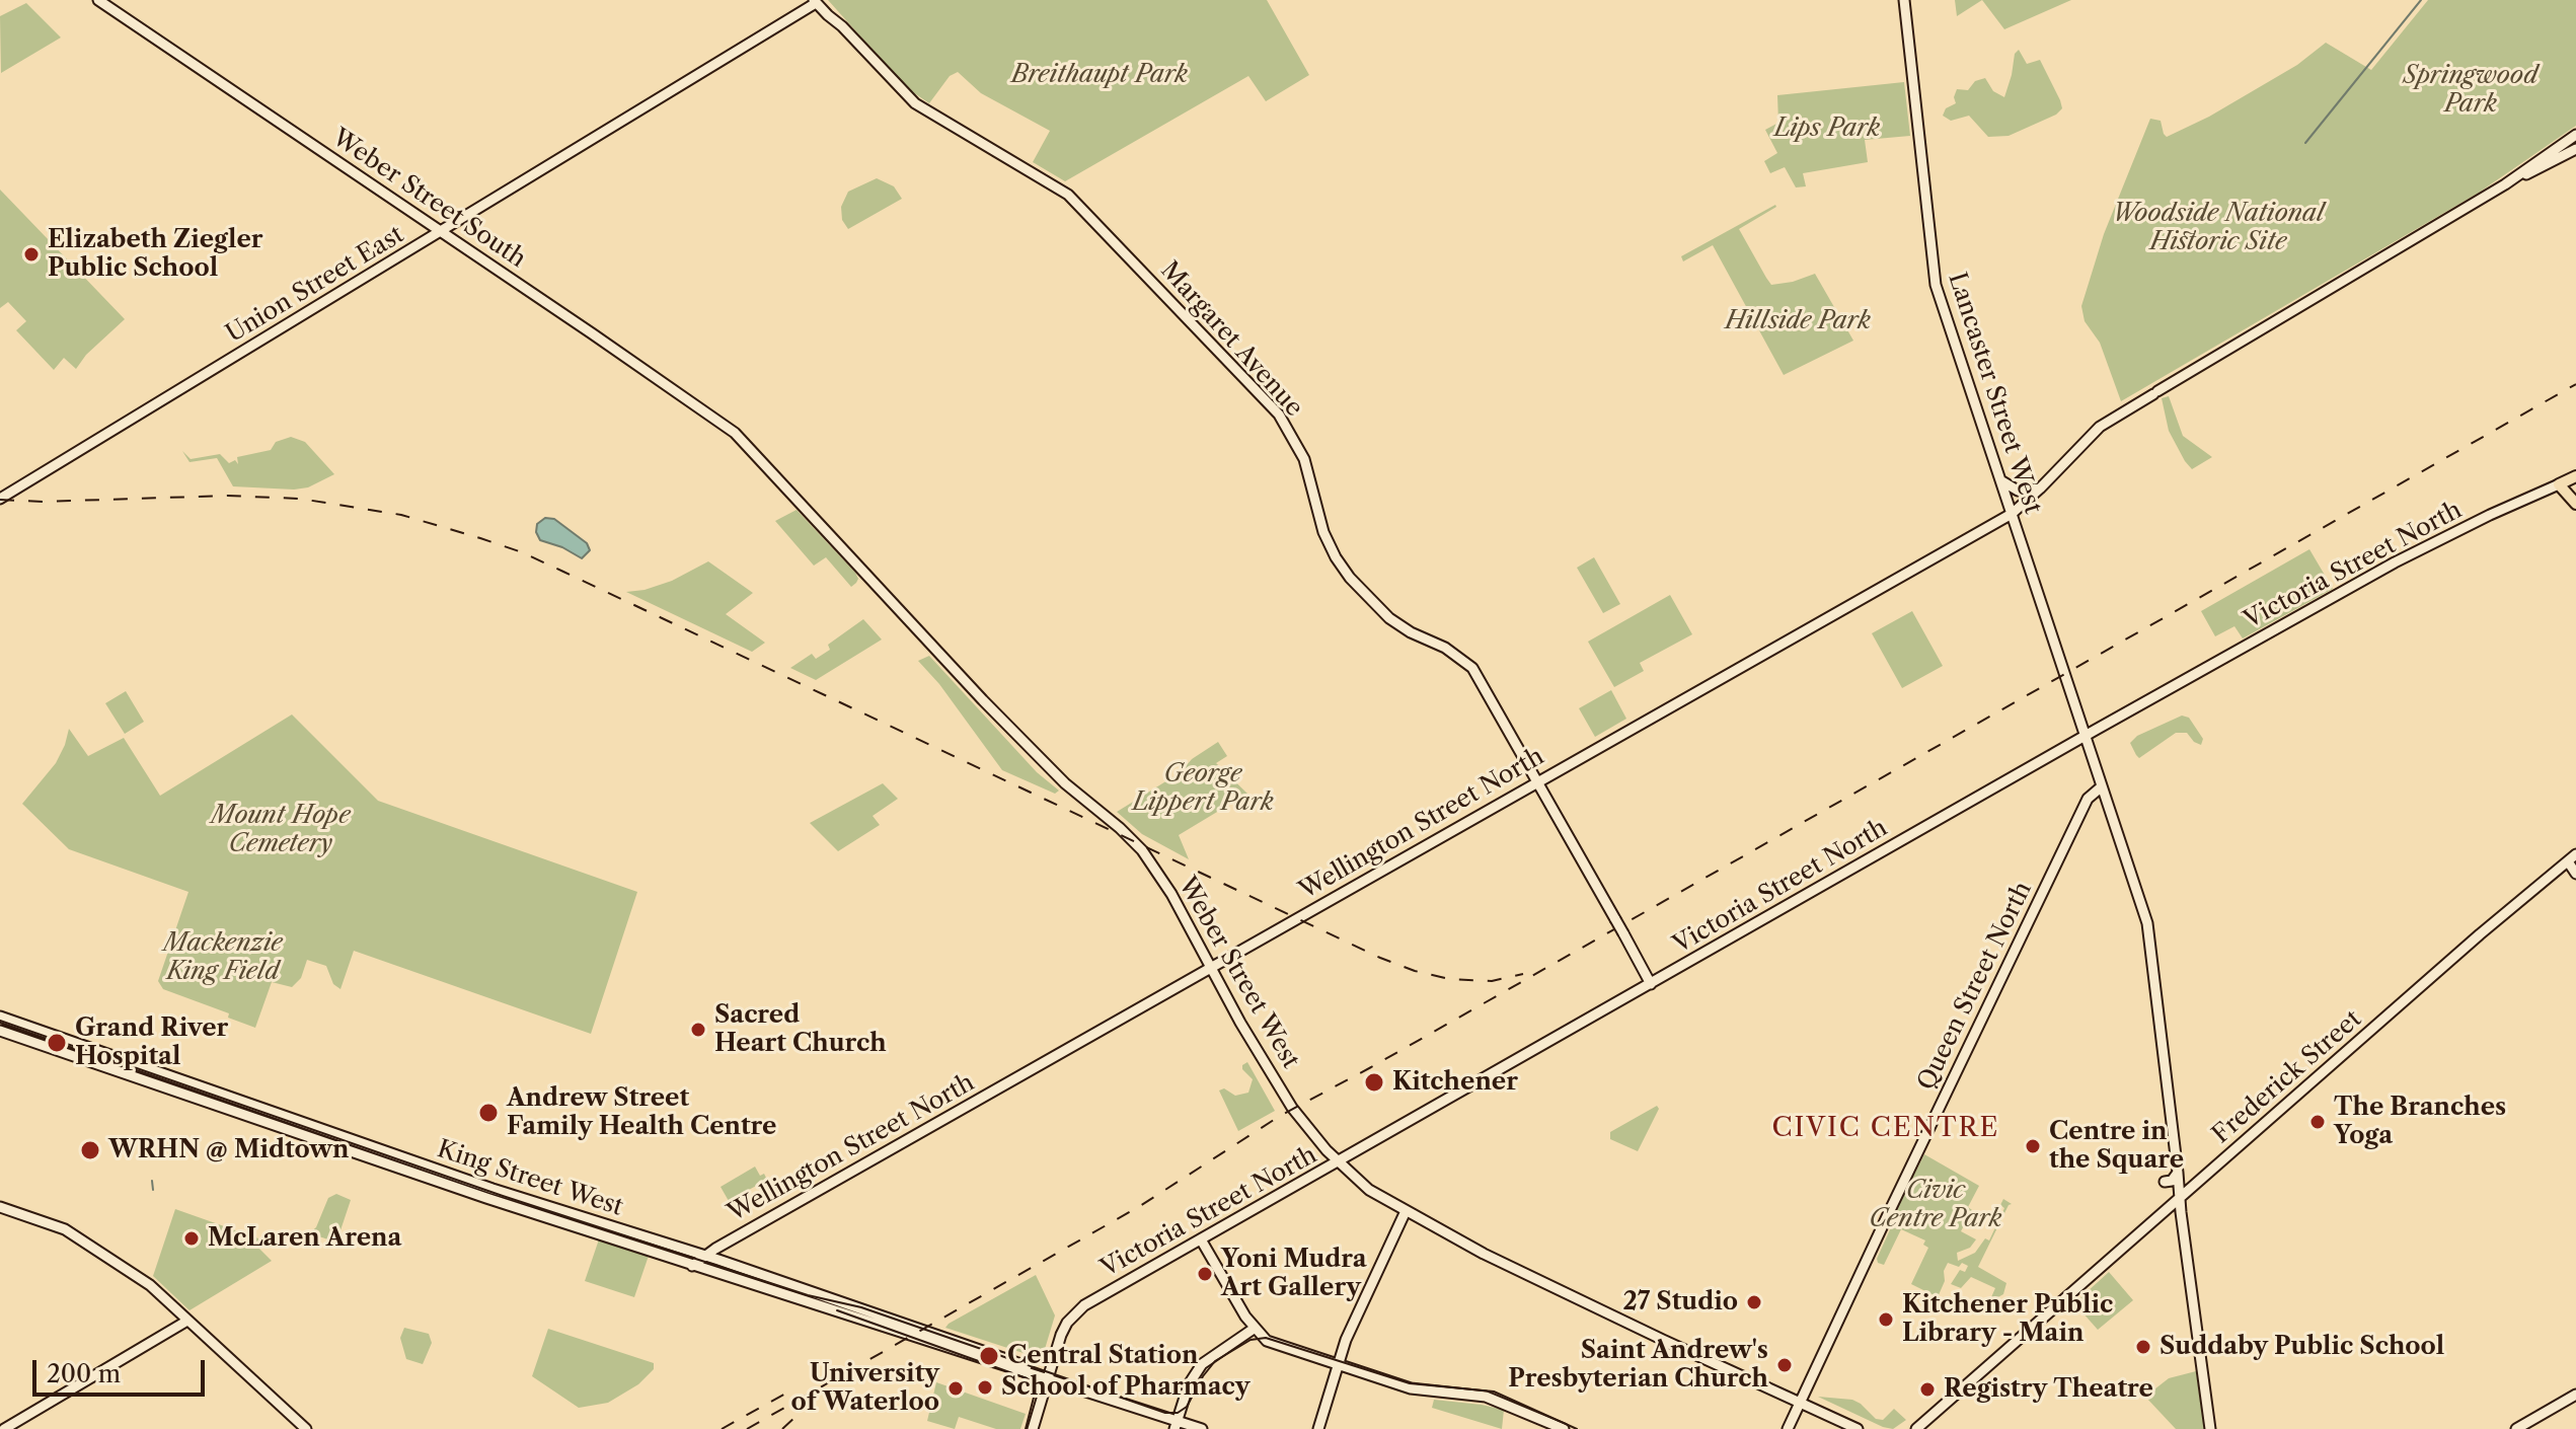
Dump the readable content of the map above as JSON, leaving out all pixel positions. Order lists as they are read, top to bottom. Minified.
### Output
{"streets":{"main road":["Weber Street South","Union Street East","Margaret Avenue","Lancaster Street West","Victoria Street North","Wellington Street North","Weber Street West","Queen Street North","Frederick Street","King Street West"]},"crossings":[["Weber Street South","Union Street East"],["Weber Street South","Weber Street West"],["Union Street East","Margaret Avenue"],["Margaret Avenue","Victoria Street North"],["Margaret Avenue","Wellington Street North"],["Lancaster Street West","Victoria Street North"],["Lancaster Street West","Wellington Street North"],["Lancaster Street West","Queen Street North"],["Lancaster Street West","Frederick Street"],["Victoria Street North","Weber Street West"],["Victoria Street North","King Street West"],["Wellington Street North","Weber Street West"],["Wellington Street North","King Street West"],["Weber Street West","Queen Street North"]],"districts":["CIVIC CENTRE"],"parks":["Breithaupt Park","Springwood Park","Lips Park","Woodside National Historic Site","Hillside Park","George Lippert Park","Mount Hope Cemetery","Mackenzie King Field","Civic Centre Park"],"places":["Elizabeth Ziegler Public School","Sacred Heart Church","Grand River Hospital","Kitchener","Andrew Street Family Health Centre","The Branches Yoga","Centre in the Square","WRHN @ Midtown","McLaren Arena","Yoni Mudra Art Gallery","27 Studio","Kitchener Public Library - Main","Suddaby Public School","Central Station","Saint Andrew's Presbyterian Church","School of Pharmacy","University of Waterloo","Registry Theatre"],"scale_bar":"200 m"}
